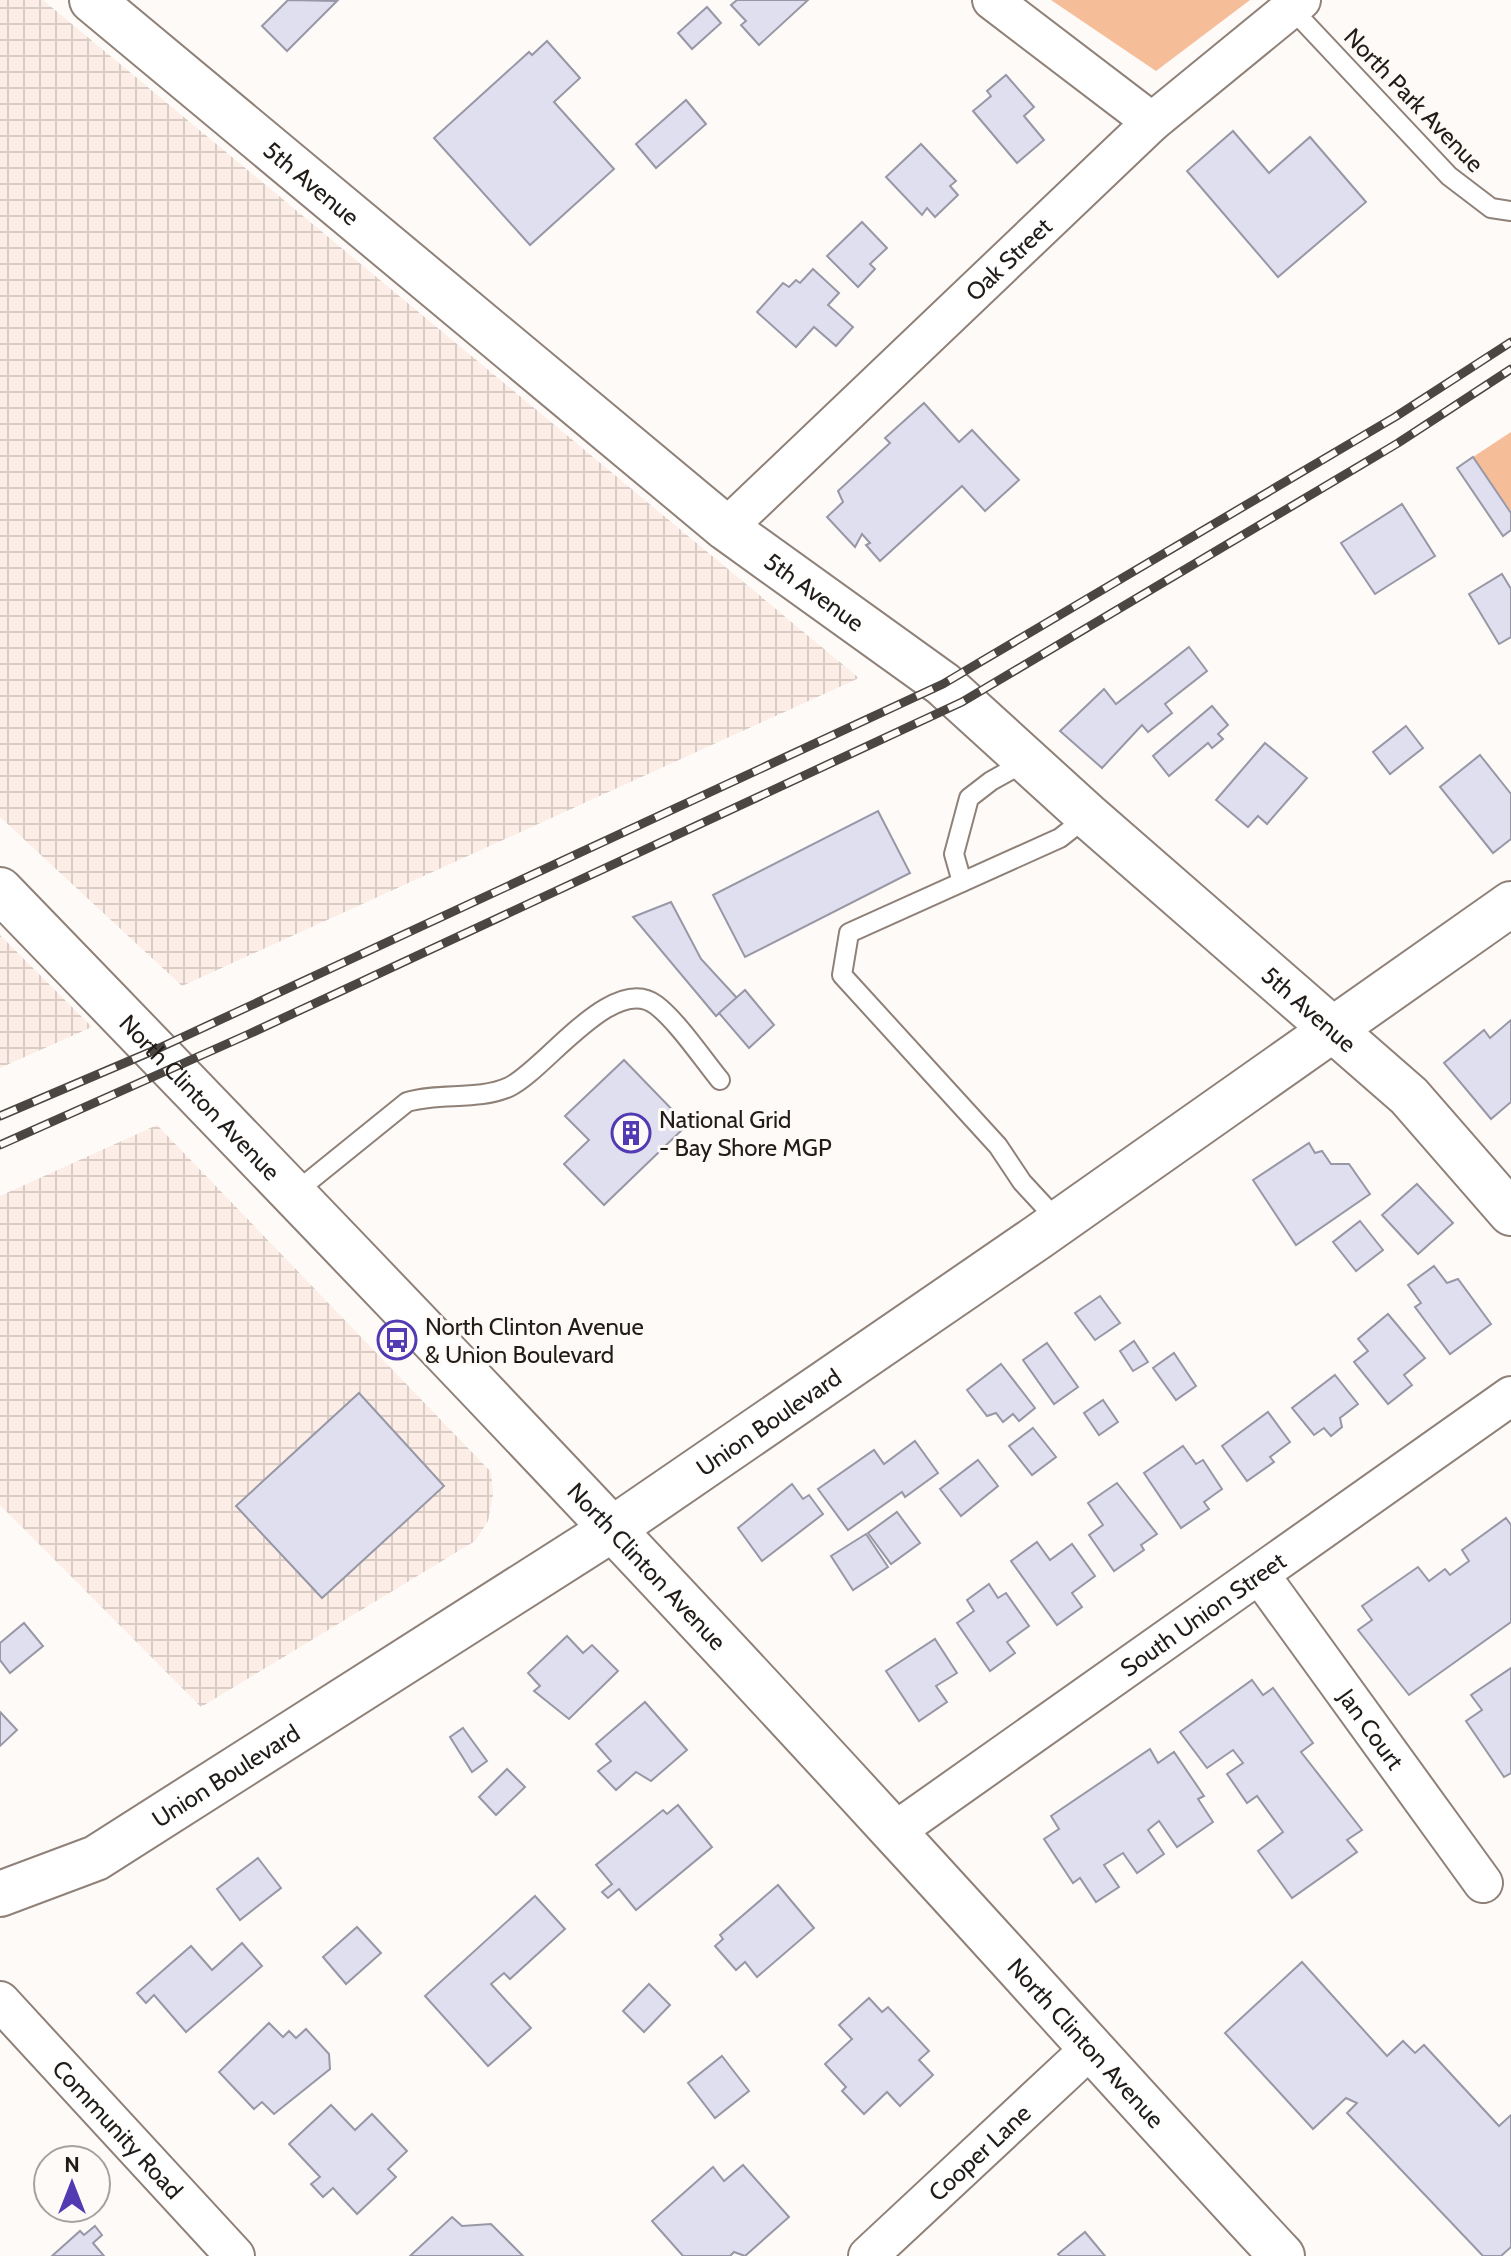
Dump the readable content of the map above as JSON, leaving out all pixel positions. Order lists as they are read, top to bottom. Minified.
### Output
{"streets":{"main road":["5th Avenue","North Clinton Avenue","Union Boulevard"],"street":["Oak Street","South Union Street","Jan Court","Community Road","Cooper Lane"],"lane":["North Park Avenue"]},"crossings":[["North Park Avenue","Oak Street"],["5th Avenue","Oak Street"],["5th Avenue","Union Boulevard"],["North Clinton Avenue","Union Boulevard"],["North Clinton Avenue","South Union Street"],["North Clinton Avenue","Cooper Lane"],["South Union Street","Jan Court"]],"places":{"building":["National Grid - Bay Shore MGP"],"bus stop":["North Clinton Avenue & Union Boulevard"]},"north":"top"}
